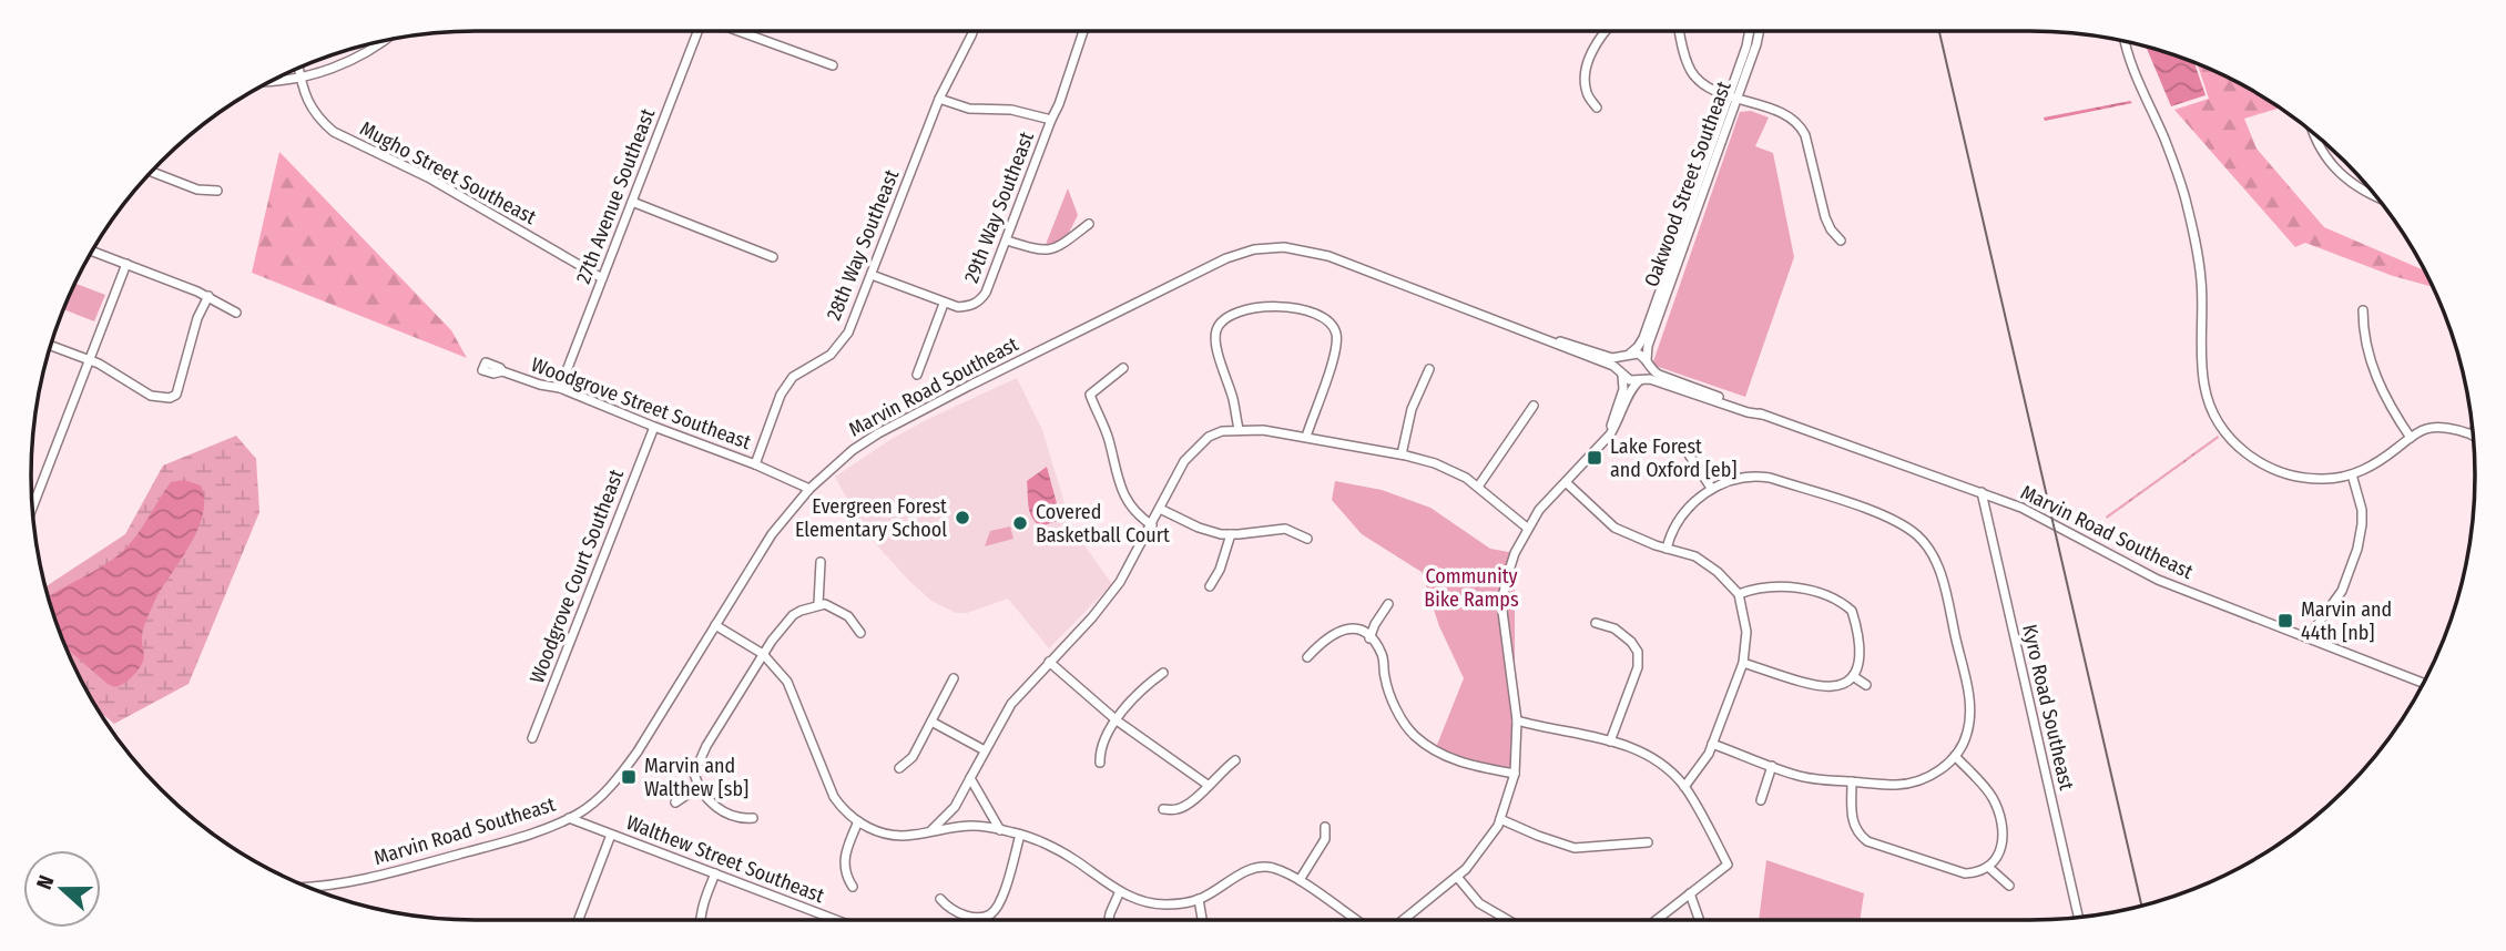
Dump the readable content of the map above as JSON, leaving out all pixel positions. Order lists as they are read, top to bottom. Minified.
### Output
{"streets":{"street":["Mugho Street Southeast","Oakwood Street Southeast","27th Avenue Southeast","29th Way Southeast","28th Way Southeast","Marvin Road Southeast","Woodgrove Street Southeast","Woodgrove Court Southeast","Kyro Road Southeast","Walthew Street Southeast"]},"crossings":[["Mugho Street Southeast","27th Avenue Southeast"],["Oakwood Street Southeast","Marvin Road Southeast"],["27th Avenue Southeast","Woodgrove Street Southeast"],["29th Way Southeast","28th Way Southeast"],["28th Way Southeast","Woodgrove Street Southeast"],["Marvin Road Southeast","Woodgrove Street Southeast"],["Marvin Road Southeast","Kyro Road Southeast"],["Marvin Road Southeast","Walthew Street Southeast"],["Woodgrove Street Southeast","Woodgrove Court Southeast"]],"parks":["Community Bike Ramps"],"places":{"transit":["Lake Forest and Oxford [eb]","Marvin and 44th [nb]","Marvin and Walthew [sb]"],"other":["Evergreen Forest Elementary School","Covered Basketball Court"]},"north":"left"}
